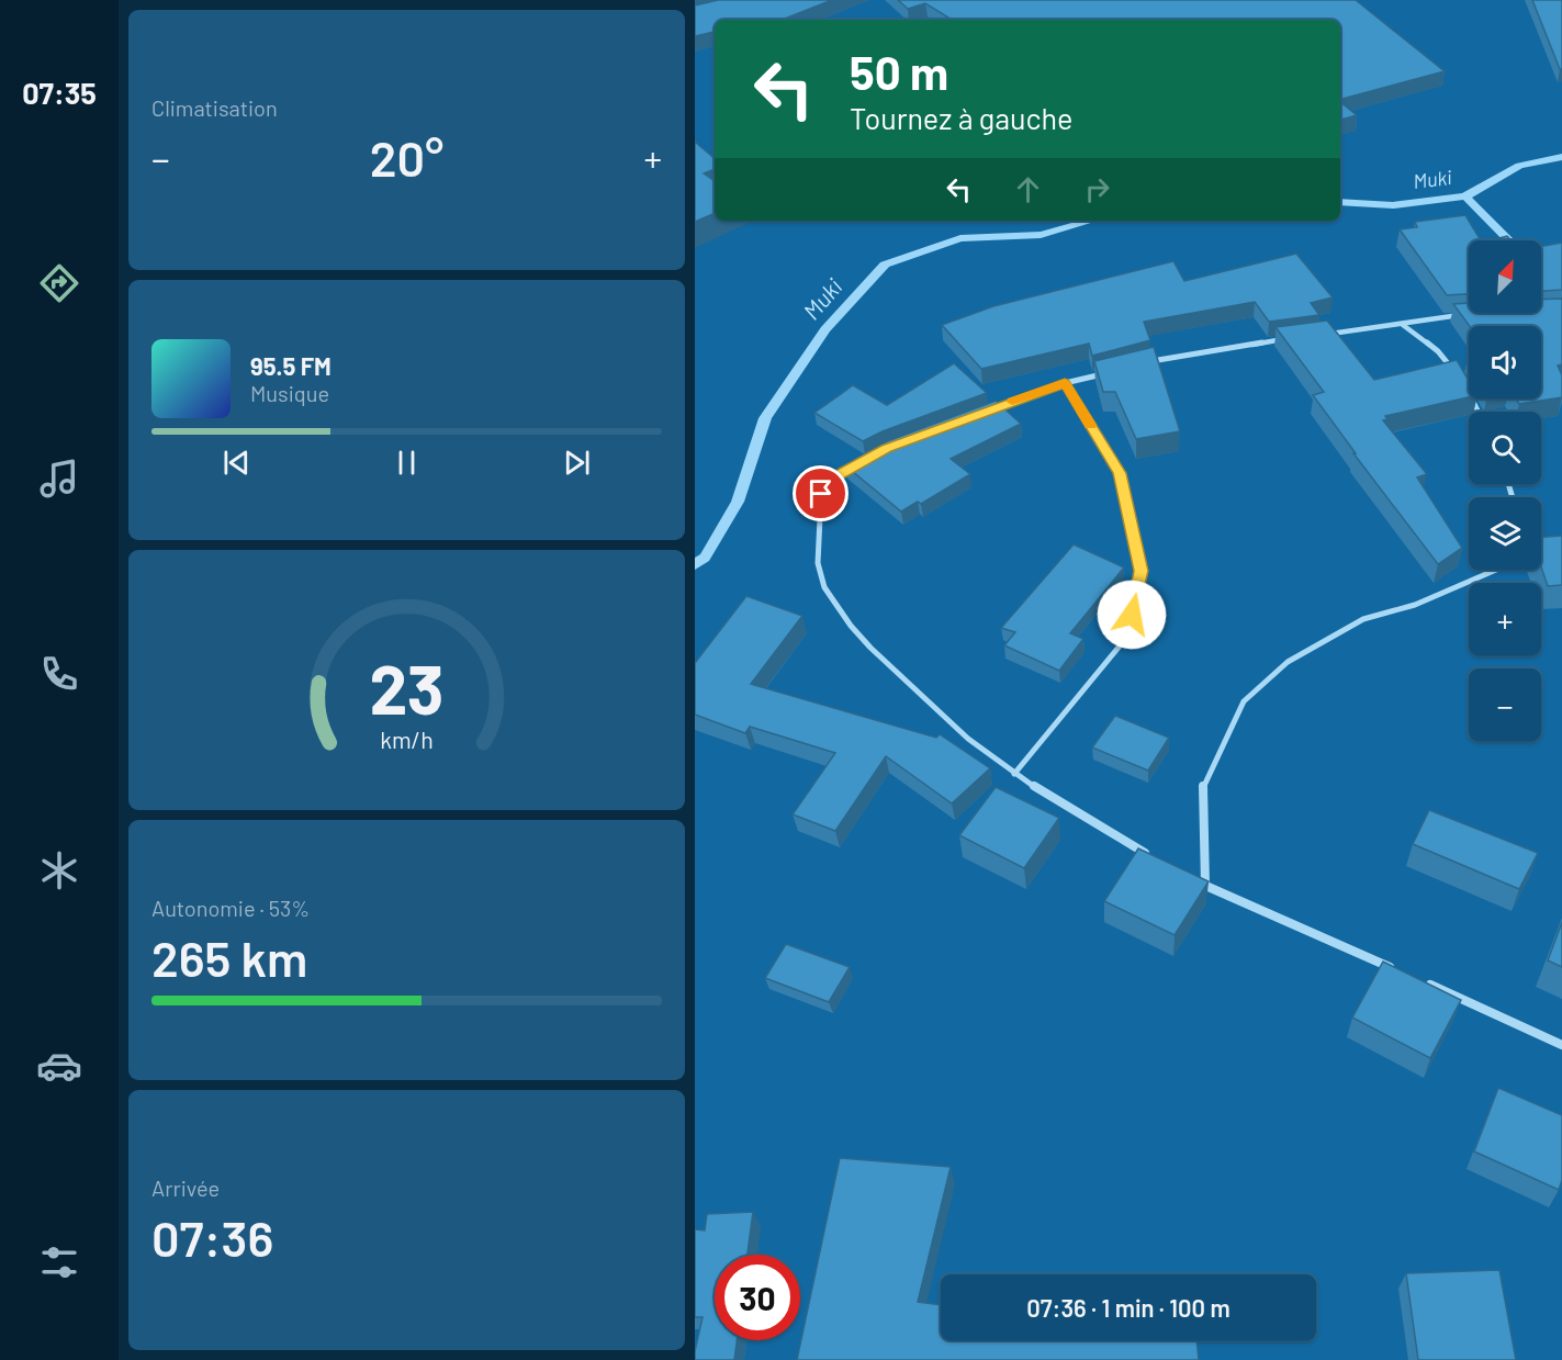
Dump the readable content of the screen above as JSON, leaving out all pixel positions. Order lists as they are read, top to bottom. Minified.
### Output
{"water":["Muki"],"north":"top right","page":{"tabs":"07:35","tile":["Climatisation",["Autonomie · 53%","265 km"],["Arrivée","07:36"]],"turn":["50 m","Tournez à gauche"],"heat":["−","20°","+"],"map_buttons":["+","−"],"song":["95.5 FM","Musique"],"limit":"30","trip":"07:36 · 1 min · 100 m","gauge":["23","km/h"]}}
